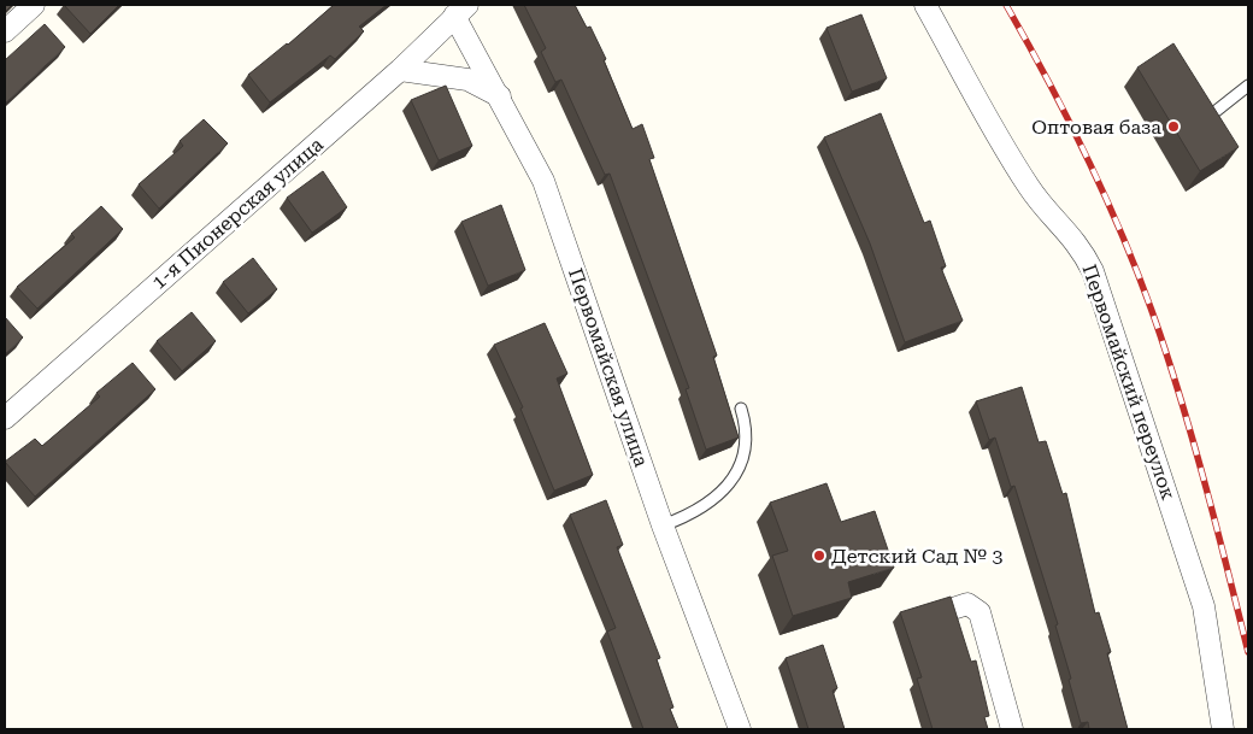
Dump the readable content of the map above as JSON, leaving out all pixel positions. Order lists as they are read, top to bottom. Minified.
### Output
{"streets":{"street":["1-я Пионерская улица","Первомайская улица","Первомайский переулок"]},"crossings":[["1-я Пионерская улица","Первомайская улица"]],"places":["Оптовая база","Детский Сад № 3"]}
